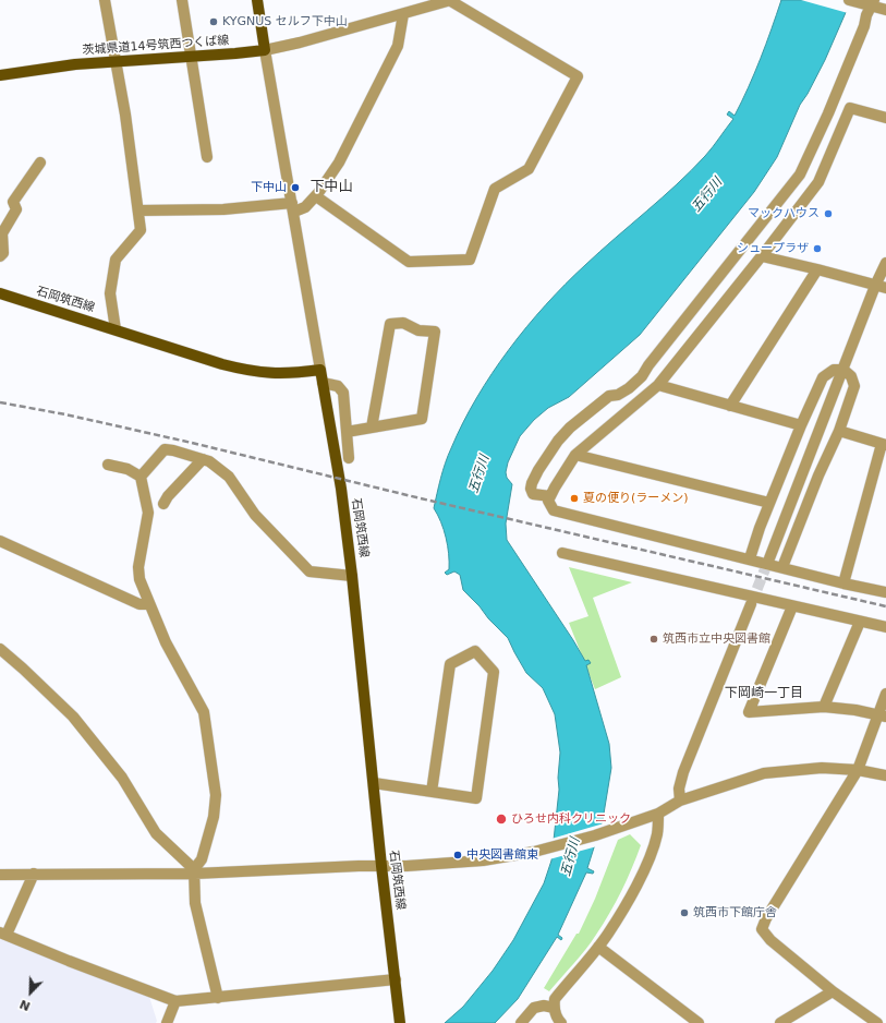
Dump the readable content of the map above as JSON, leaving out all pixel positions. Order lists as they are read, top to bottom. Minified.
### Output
{"streets":{"main road":["茨城県道14号筑西つくば線","石岡筑西線"]},"districts":["下中山","下岡崎一丁目"],"water":["五行川"],"places":["KYGNUS セルフ下中山","下中山","マックハウス","シュープラザ","夏の便り(ラーメン)","筑西市立中央図書館","ひろせ内科クリニック","中央図書館東","筑西市下館庁舎"],"north":"bottom left"}
